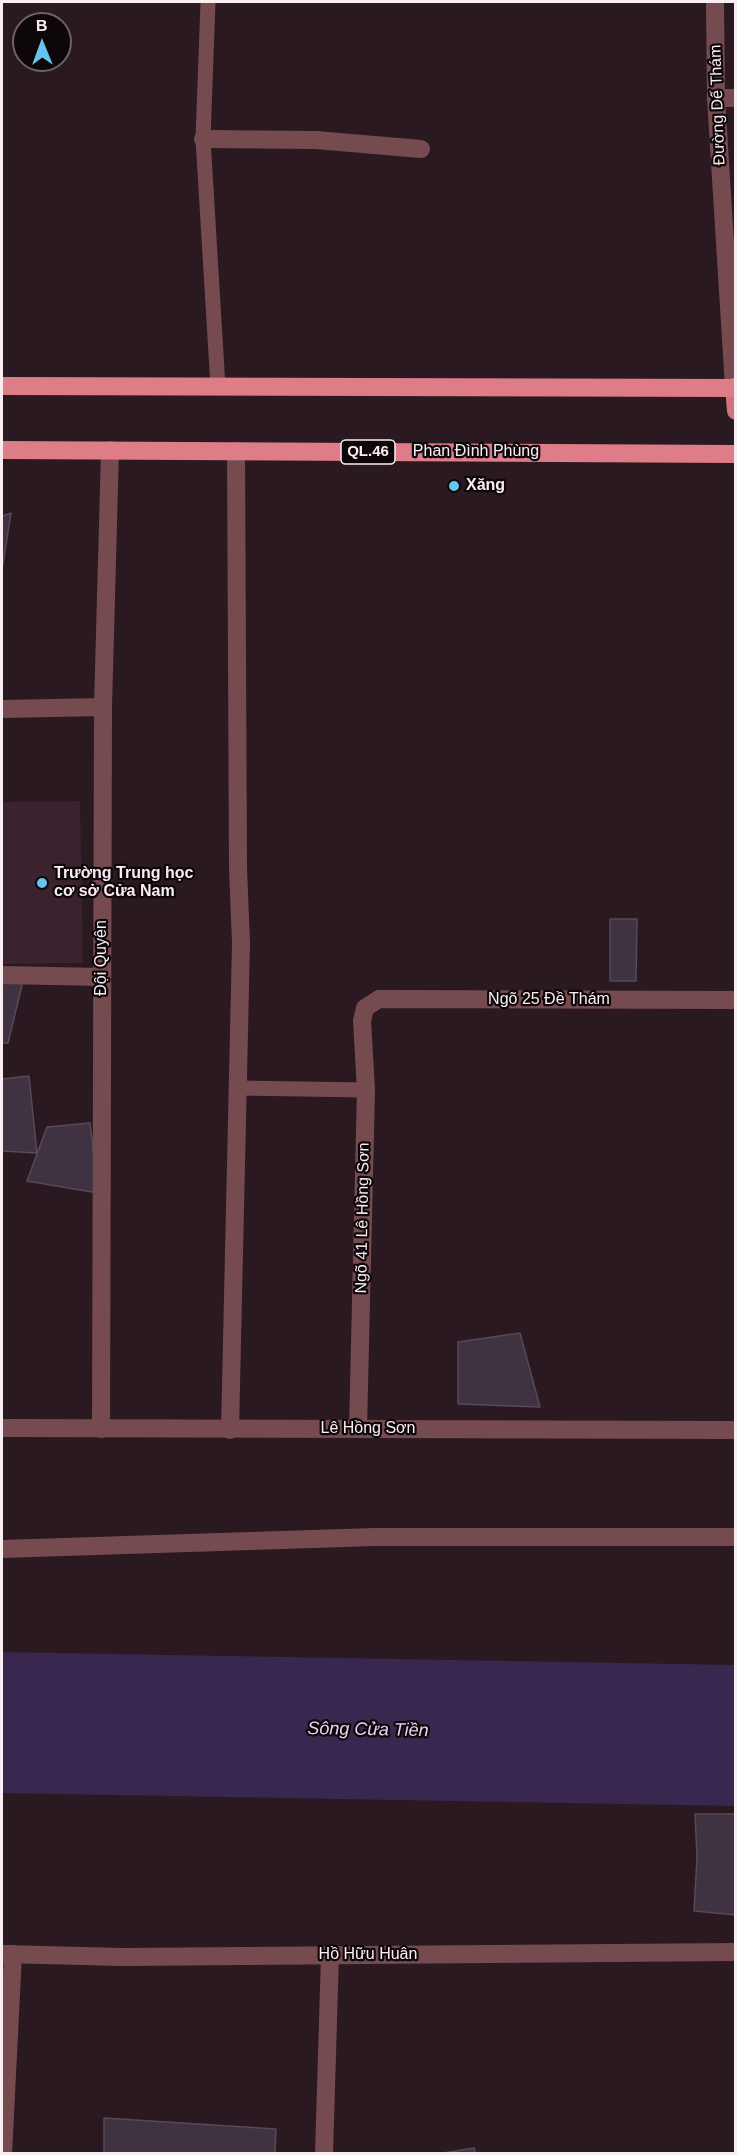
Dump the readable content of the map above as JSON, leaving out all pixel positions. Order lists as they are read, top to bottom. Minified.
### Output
{"streets":{"highway":["QL.46","Phan Đình Phùng"],"street":["Đường Dế Thám","Đội Quyên","Ngõ 25 Đề Thám","Ngõ 41 Lê Hồng Sơn","Lê Hồng Sơn","Hồ Hữu Huân"]},"crossings":[["Phan Đình Phùng","Đội Quyên"],["Đội Quyên","Lê Hồng Sơn"],["Ngõ 25 Đề Thám","Ngõ 41 Lê Hồng Sơn"],["Ngõ 41 Lê Hồng Sơn","Lê Hồng Sơn"]],"water":["Sông Cửa Tiền"],"places":["Xăng","Trường Trung học cơ sở Cửa Nam"],"north":"top"}
